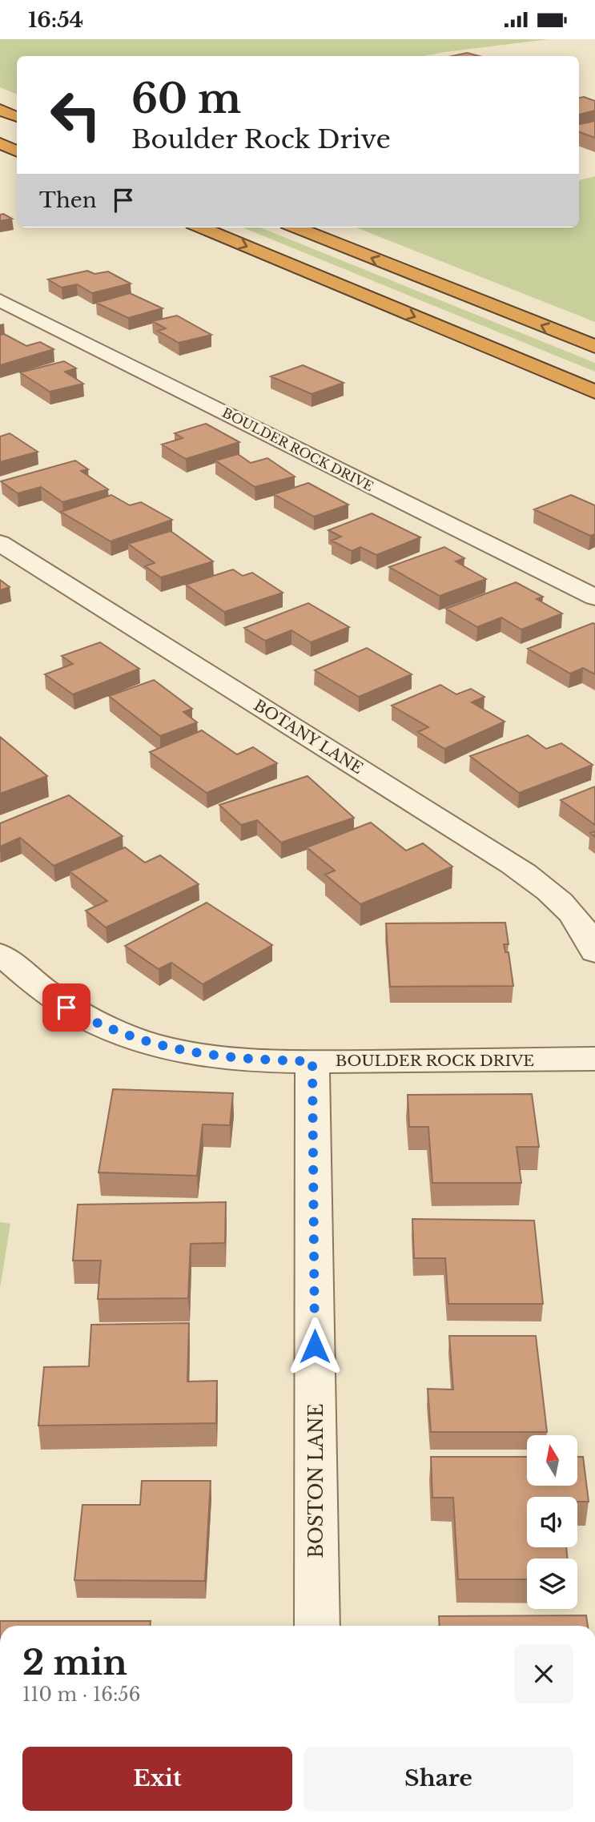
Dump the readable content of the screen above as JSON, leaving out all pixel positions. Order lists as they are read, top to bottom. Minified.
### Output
{"streets":{"street":["BOULDER ROCK DRIVE","BOTANY LANE","BOSTON LANE"]},"crossings":[["BOULDER ROCK DRIVE","BOSTON LANE"]],"north":"top","page":{"status":"16:54","turn":["60 m","Boulder Rock Drive"],"then":"Then","heading":["2 min","110 m · 16:56"],"buttons":["Exit","Share"]}}
